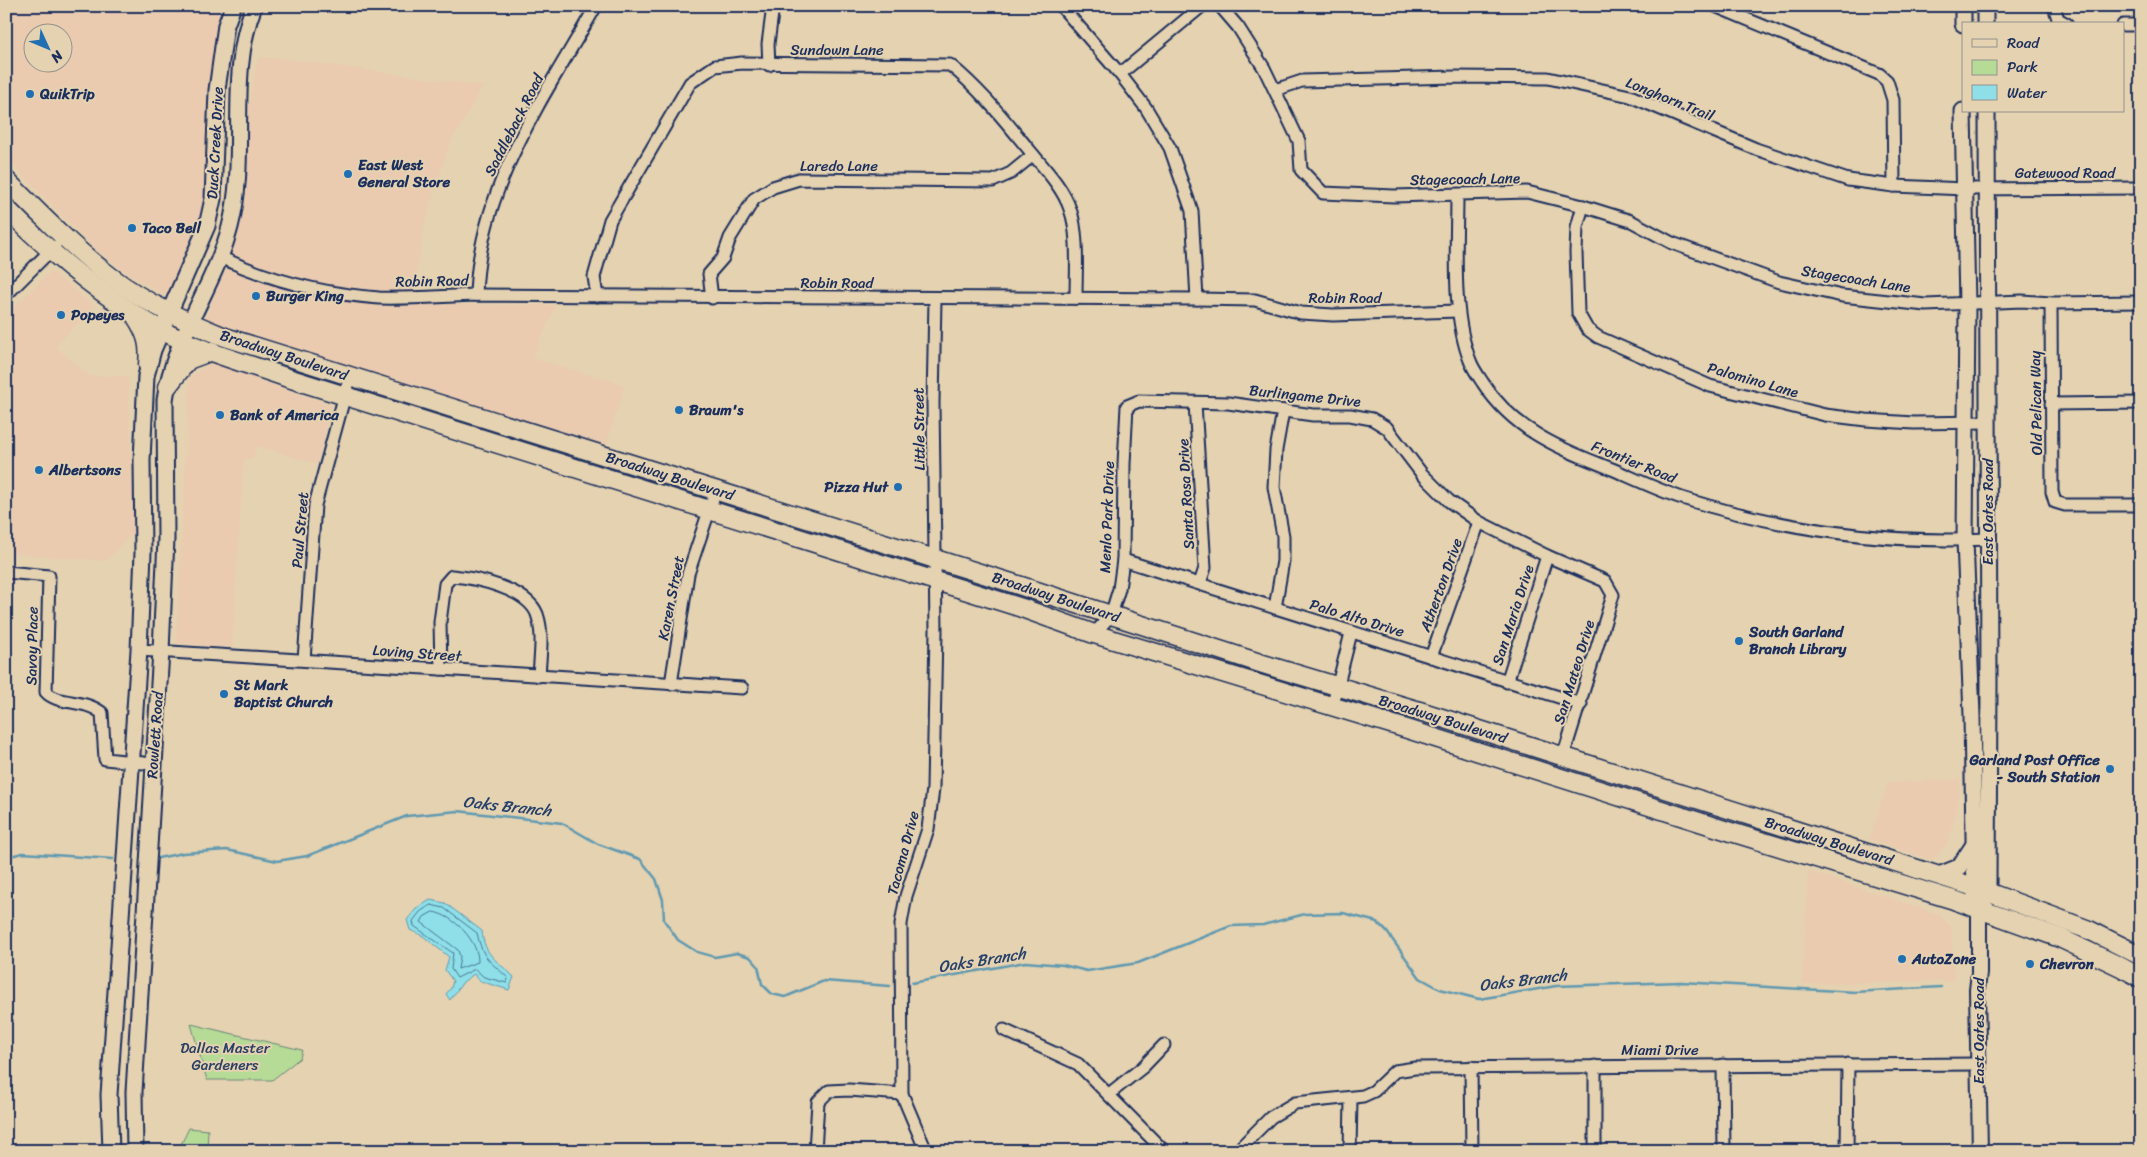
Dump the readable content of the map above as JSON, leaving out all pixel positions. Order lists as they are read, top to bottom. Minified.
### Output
{"streets":{"main road":["Duck Creek Drive","Broadway Boulevard","East Oates Road","Rowlett Road"],"street":["Sundown Lane","Longhorn Trail","Saddleback Road","Laredo Lane","Gatewood Road","Stagecoach Lane","Robin Road","Palomino Lane","Burlingame Drive","Old Pelican Way","Little Street","Frontier Road","Santa Rosa Drive","Menlo Park Drive","Paul Street","Atherton Drive","Karen Street","San Maria Drive","Palo Alto Drive","Savoy Place","Loving Street","San Mateo Drive","Tacoma Drive","Miami Drive"]},"crossings":[["Sundown Lane","Laredo Lane"],["Sundown Lane","Robin Road"],["Longhorn Trail","Gatewood Road"],["Longhorn Trail","Stagecoach Lane"],["Longhorn Trail","East Oates Road"],["Saddleback Road","Robin Road"],["Duck Creek Drive","Robin Road"],["Duck Creek Drive","Broadway Boulevard"],["Duck Creek Drive","Rowlett Road"],["Laredo Lane","Robin Road"],["Gatewood Road","East Oates Road"],["Stagecoach Lane","Palomino Lane"],["Stagecoach Lane","Old Pelican Way"],["Stagecoach Lane","Frontier Road"],["Stagecoach Lane","East Oates Road"],["Robin Road","Little Street"],["Robin Road","Frontier Road"],["Broadway Boulevard","Little Street"],["Broadway Boulevard","East Oates Road"],["Broadway Boulevard","Menlo Park Drive"],["Broadway Boulevard","Paul Street"],["Broadway Boulevard","Karen Street"],["Broadway Boulevard","San Mateo Drive"],["Broadway Boulevard","Rowlett Road"],["Broadway Boulevard","Tacoma Drive"],["Palomino Lane","East Oates Road"],["Burlingame Drive","Santa Rosa Drive"],["Burlingame Drive","Menlo Park Drive"],["Burlingame Drive","Atherton Drive"],["Burlingame Drive","San Maria Drive"],["Burlingame Drive","San Mateo Drive"],["Little Street","Tacoma Drive"],["Frontier Road","East Oates Road"],["Santa Rosa Drive","Palo Alto Drive"],["East Oates Road","Miami Drive"],["Menlo Park Drive","Palo Alto Drive"],["Paul Street","Loving Street"],["Atherton Drive","Palo Alto Drive"],["Karen Street","Loving Street"],["San Maria Drive","Palo Alto Drive"],["Palo Alto Drive","San Mateo Drive"],["Savoy Place","Rowlett Road"],["Loving Street","Rowlett Road"]],"water":["Oaks Branch"],"parks":["Dallas Master Gardeners"],"places":["QuikTrip","East West General Store","Taco Bell","Burger King","Popeyes","Braum's","Bank of America","Albertsons","Pizza Hut","South Garland Branch Library","St Mark Baptist Church","Garland Post Office - South Station","AutoZone","Chevron"],"legend":["Road","Park","Water"],"north":"bottom right"}
